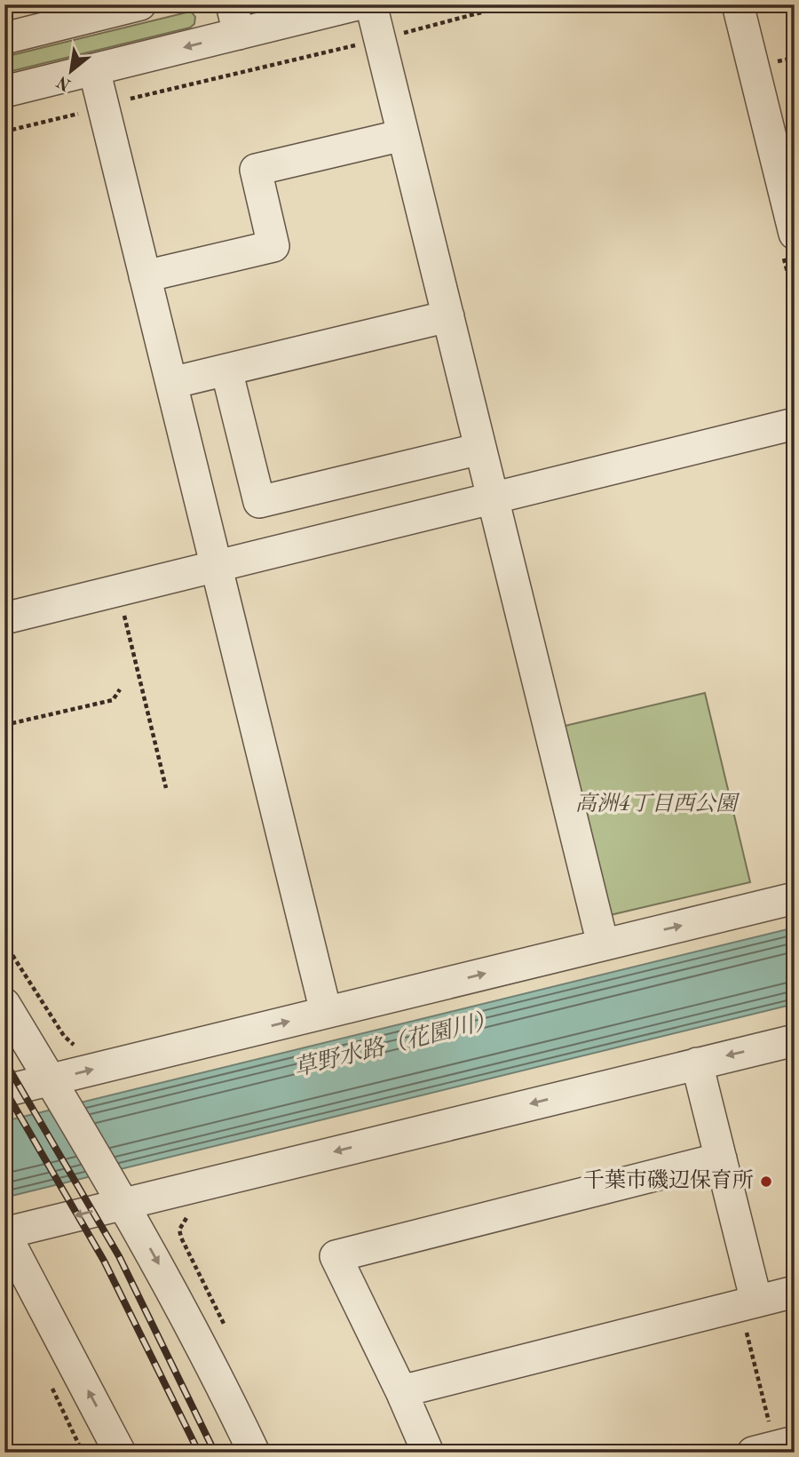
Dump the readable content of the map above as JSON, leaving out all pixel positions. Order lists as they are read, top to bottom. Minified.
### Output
{"water":["草野水路（花園川）"],"parks":["高洲4丁目西公園"],"places":["千葉市磯辺保育所"],"north":"bottom left"}
